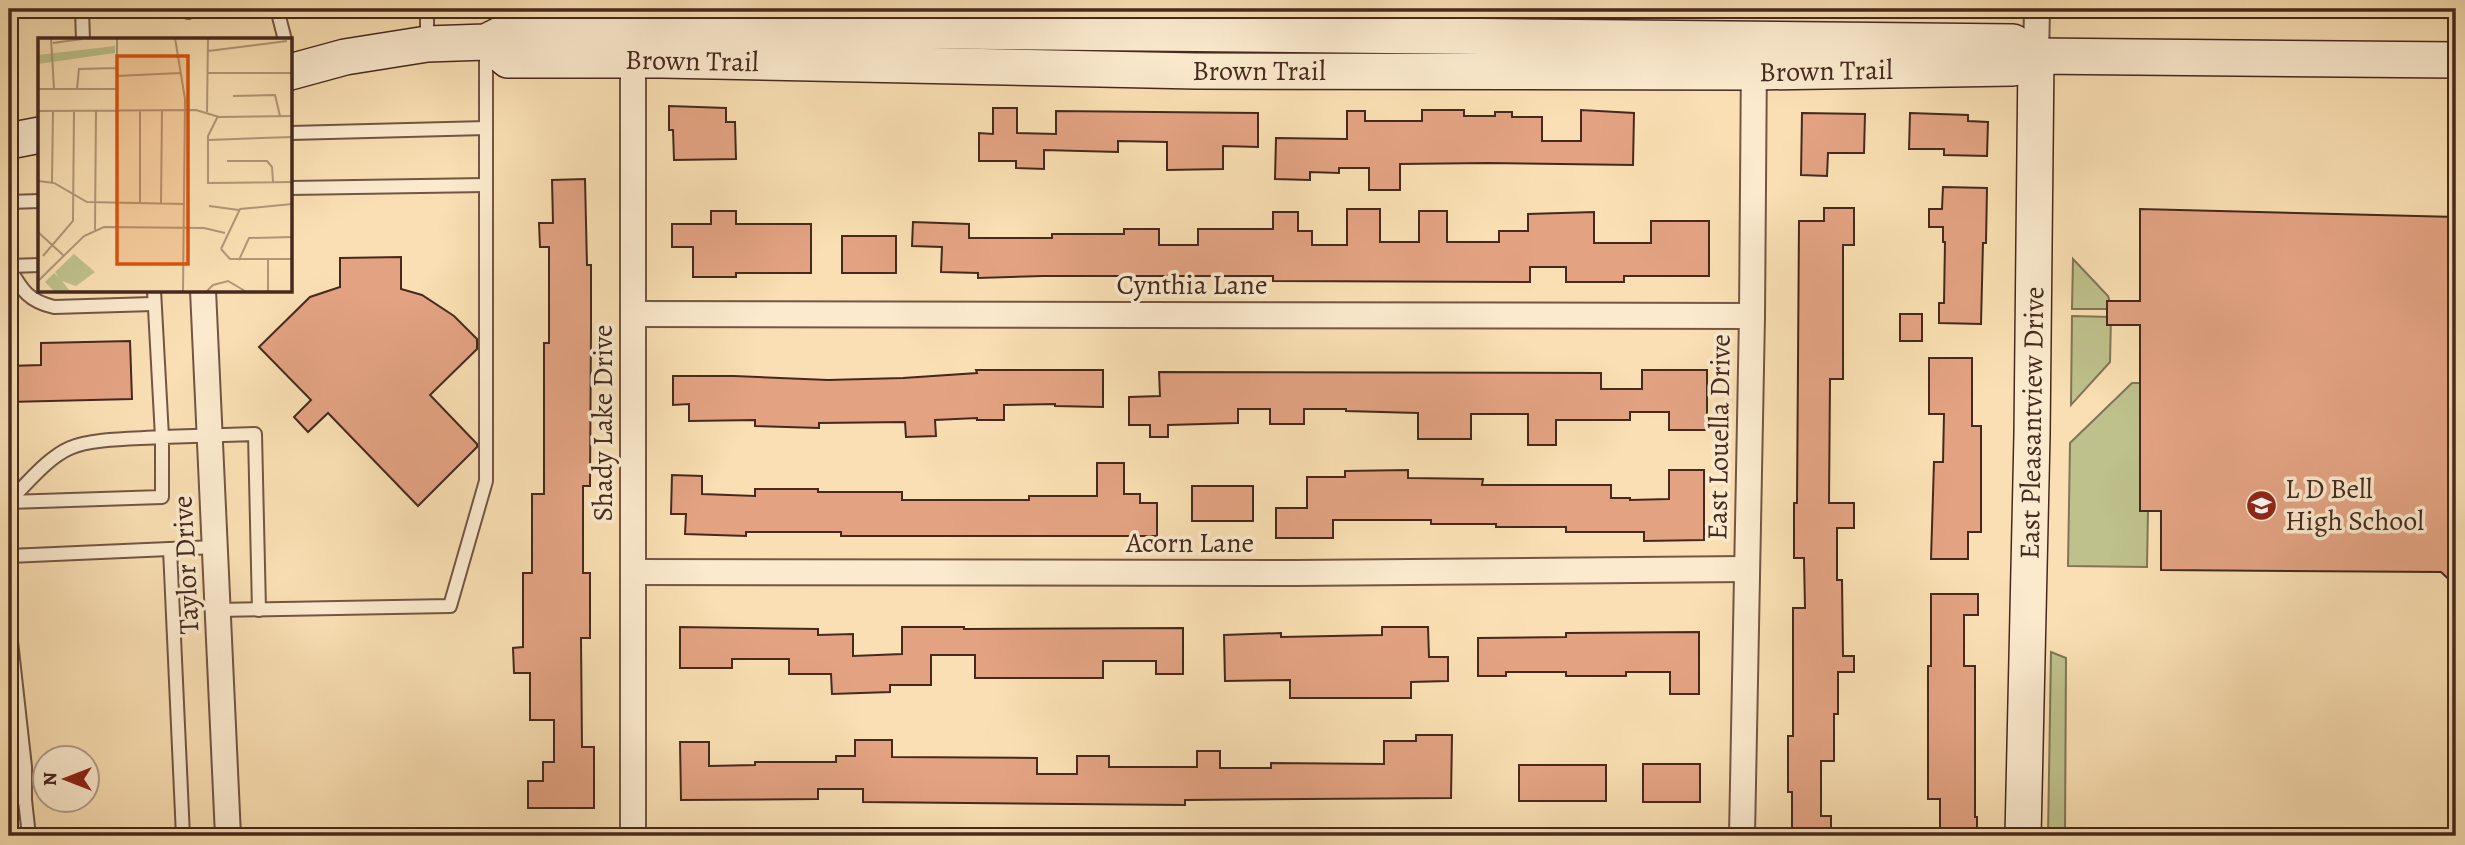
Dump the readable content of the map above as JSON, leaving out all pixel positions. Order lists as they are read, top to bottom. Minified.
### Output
{"streets":{"street":["Brown Trail","Cynthia Lane","Shady Lake Drive","East Pleasantview Drive","East Louella Drive","Acorn Lane","Taylor Drive"]},"crossings":[["Brown Trail","Shady Lake Drive"],["Brown Trail","East Pleasantview Drive"],["Brown Trail","East Louella Drive"],["Cynthia Lane","Shady Lake Drive"],["Cynthia Lane","East Louella Drive"],["Shady Lake Drive","Acorn Lane"],["East Louella Drive","Acorn Lane"]],"places":{"school or university":["L D Bell High School"]},"north":"left"}
